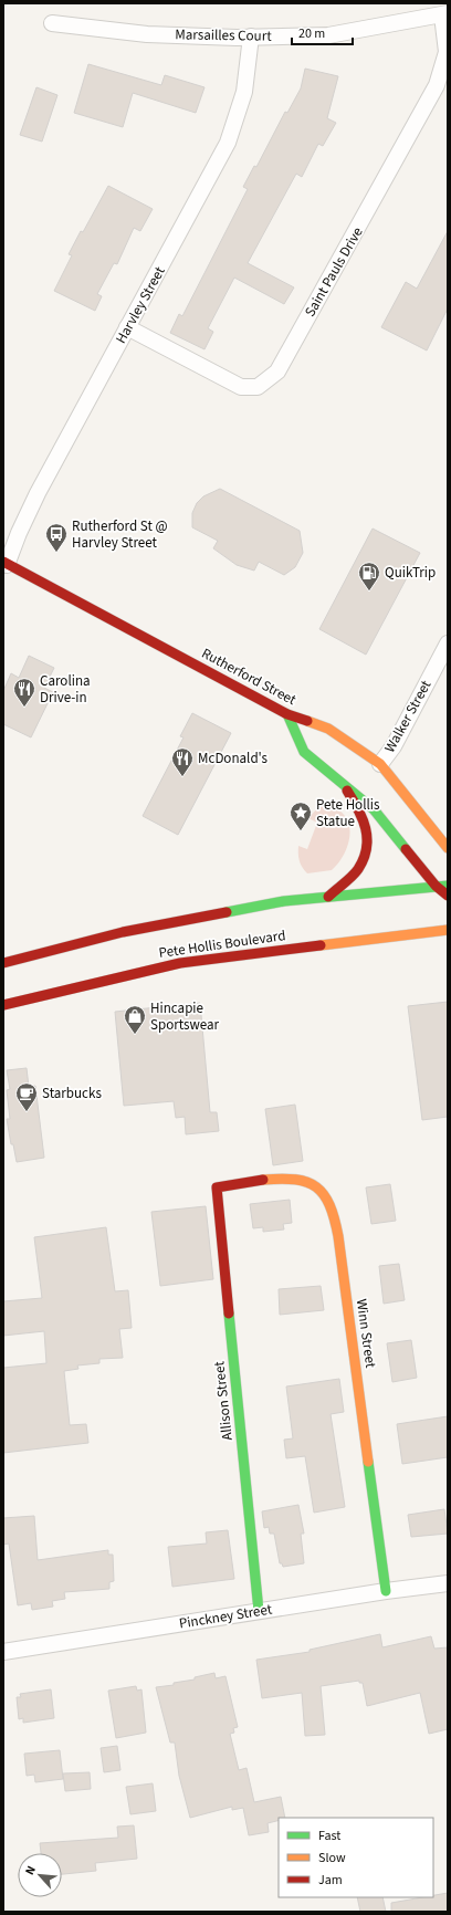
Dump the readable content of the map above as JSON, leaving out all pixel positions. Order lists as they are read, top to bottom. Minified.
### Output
{"streets":{"main road":["Rutherford Street","Pete Hollis Boulevard","Winn Street","Allison Street"],"street":["Marsailles Court","Saint Pauls Drive","Harvley Street","Walker Street","Pinckney Street"]},"crossings":[["Marsailles Court","Saint Pauls Drive"],["Marsailles Court","Harvley Street"],["Saint Pauls Drive","Harvley Street"],["Harvley Street","Rutherford Street"],["Rutherford Street","Walker Street"],["Winn Street","Allison Street"],["Winn Street","Pinckney Street"],["Allison Street","Pinckney Street"]],"places":{"bus stop":["Rutherford St @ Harvley Street"],"fuel station":["QuikTrip"],"restaurant":["Carolina Drive-in","McDonald's"],"place":["Pete Hollis Statue"],"shop":["Hincapie Sportswear"],"cafe":["Starbucks"]},"legend":["Fast","Slow","Jam"],"scale_bar":"20 m","north":"top left"}
